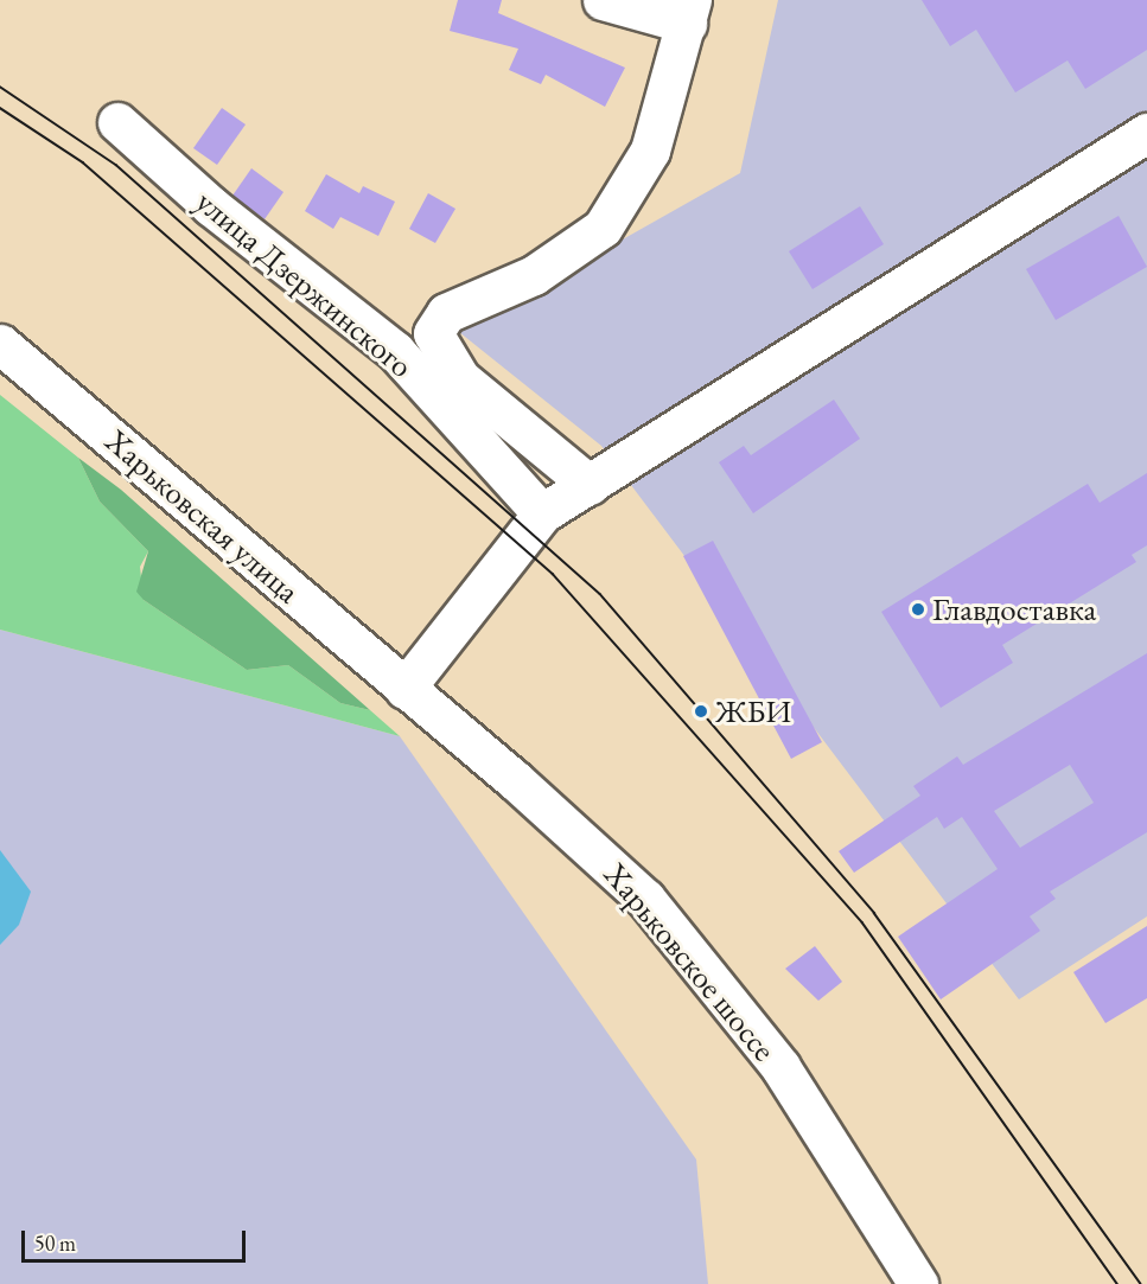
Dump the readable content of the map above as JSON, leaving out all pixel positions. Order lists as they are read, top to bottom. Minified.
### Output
{"streets":{"street":["улица Дзержинского","Харьковская улица","Харьковское шоссе"]},"crossings":[["Харьковская улица","Харьковское шоссе"]],"places":["Главдоставка","ЖБИ"],"scale_bar":"50 m"}
